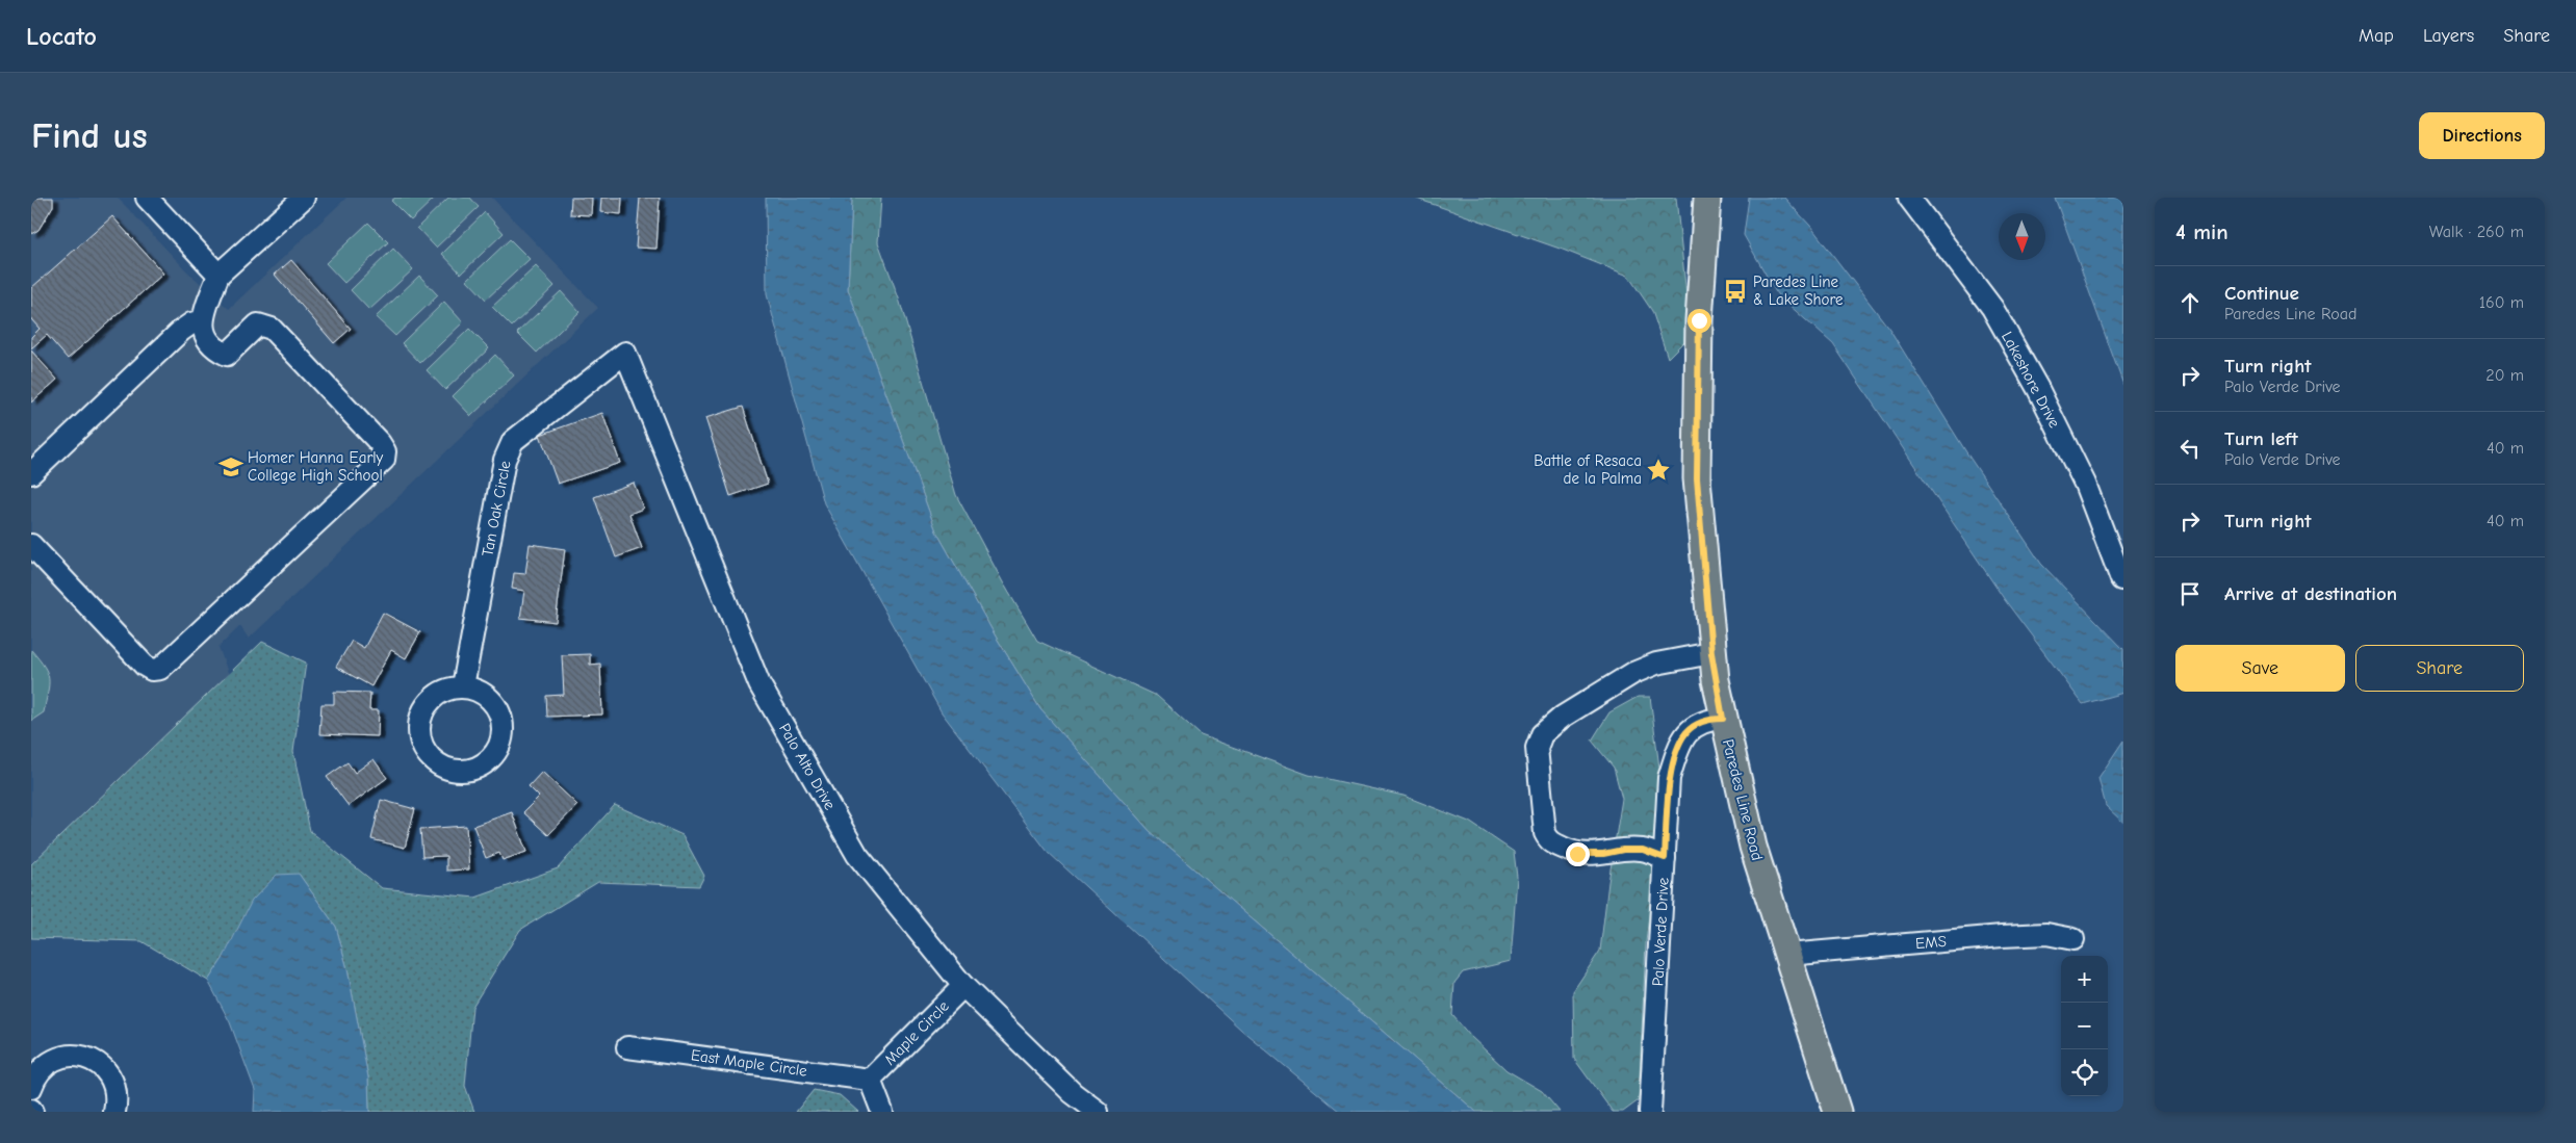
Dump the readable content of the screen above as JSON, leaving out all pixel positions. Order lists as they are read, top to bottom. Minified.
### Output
{"streets":{"main road":["Paredes Line Road"],"street":["Lakeshore Drive","Tan Oak Circle","Palo Alto Drive","Palo Verde Drive","EMS","Maple Circle","East Maple Circle"]},"crossings":[["Tan Oak Circle","Palo Alto Drive"],["Palo Alto Drive","Maple Circle"],["Paredes Line Road","Palo Verde Drive"],["Paredes Line Road","EMS"],["Maple Circle","East Maple Circle"]],"places":{"bus stop":["Paredes Line & Lake Shore"],"school or university":["Homer Hanna Early College High School"],"place":["Battle of Resaca de la Palma"]},"north":"bottom","page":{"header":"Locato","nav":["Map","Layers","Share"],"buttons":["Directions",["Save","Share"]],"title":"Find us","heading":["4 min","Walk · 260 m"],"list":[["Continue","Paredes Line Road","160 m"],["Turn right","Palo Verde Drive","20 m"],["Turn left","Palo Verde Drive","40 m"],["Turn right","40 m"],"Arrive at destination"],"map_buttons":["+","−"]}}
